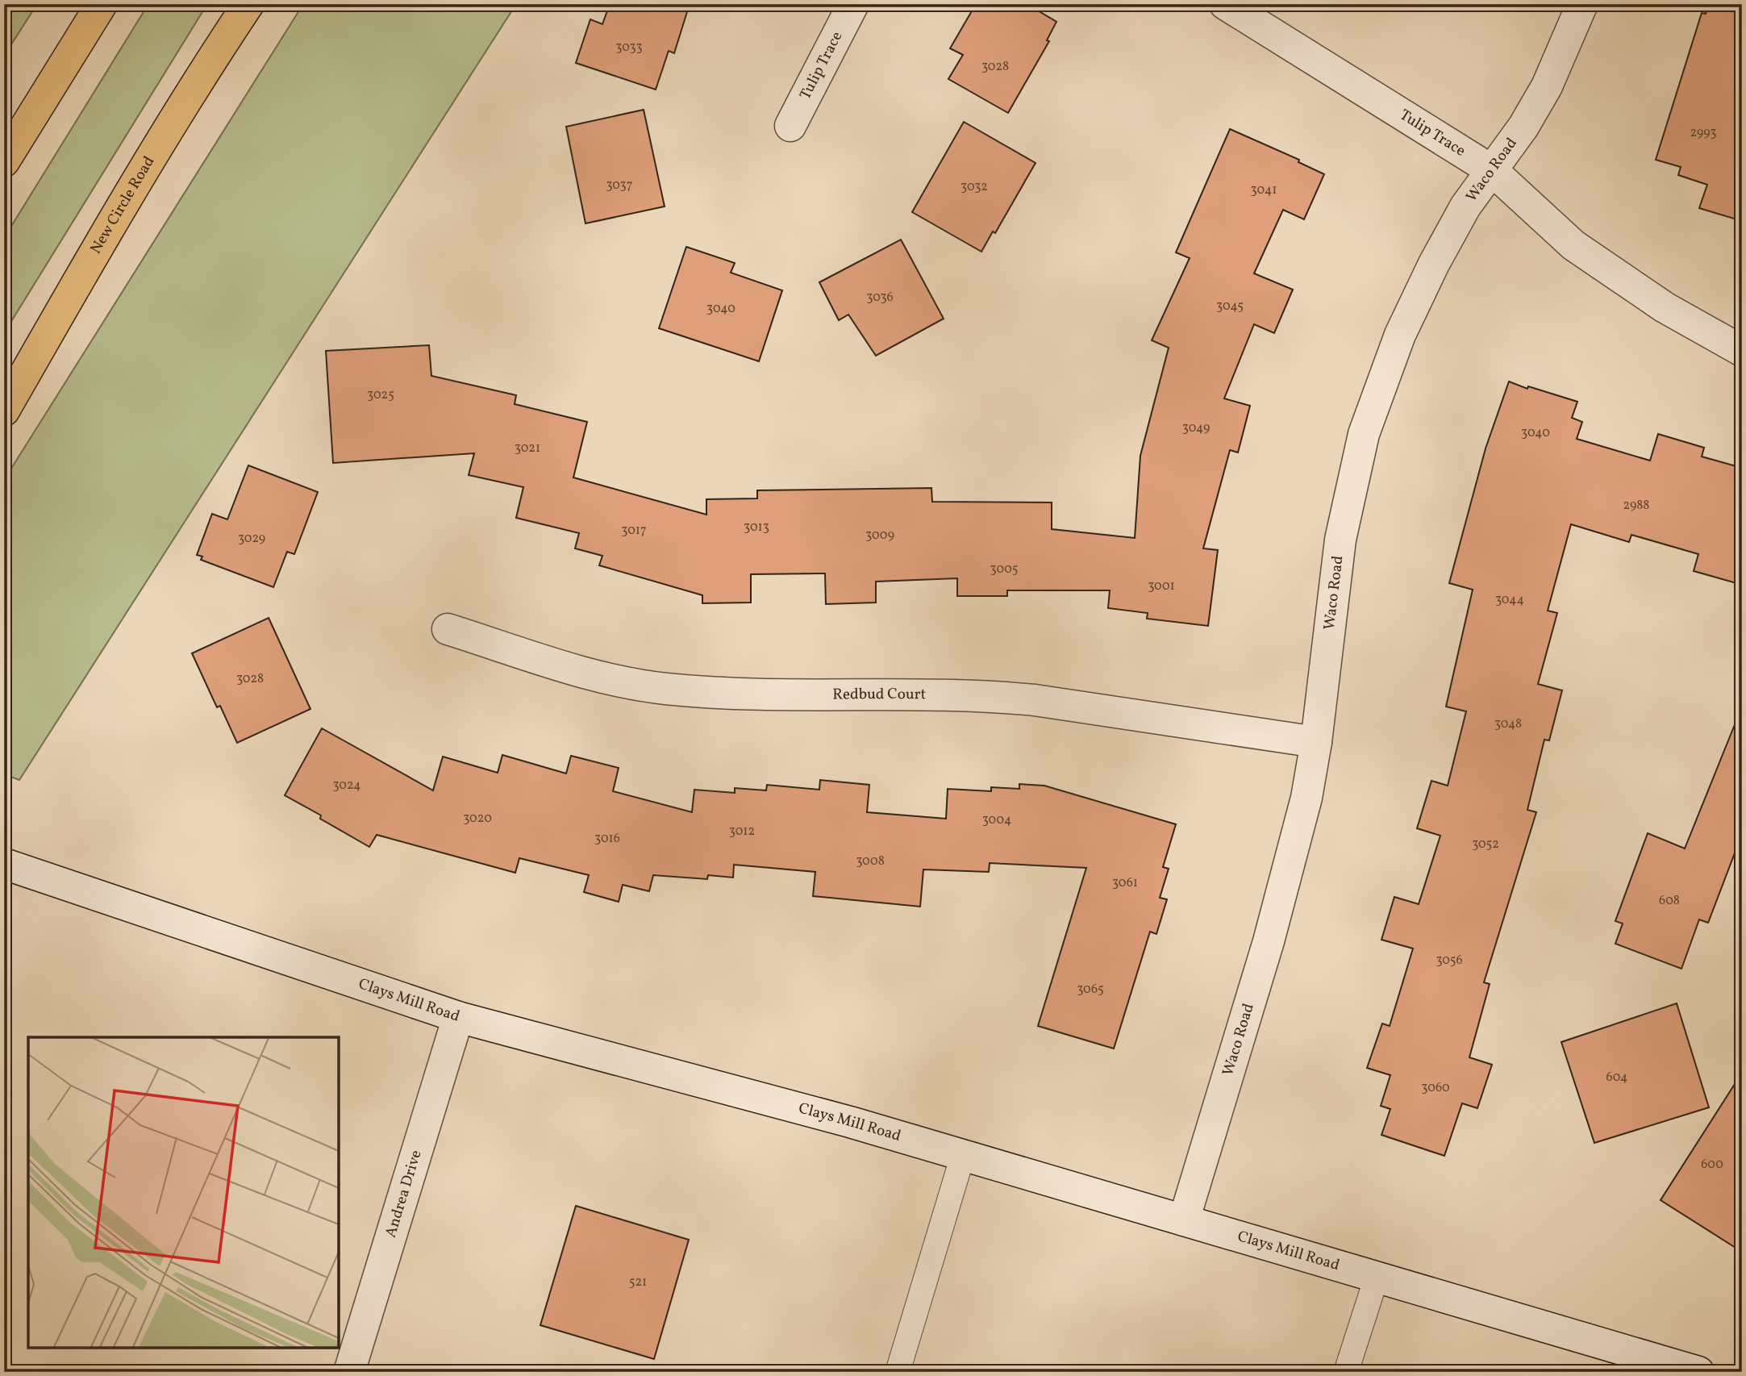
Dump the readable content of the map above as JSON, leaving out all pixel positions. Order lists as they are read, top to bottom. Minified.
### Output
{"streets":{"highway":["New Circle Road"],"street":["Tulip Trace","Waco Road","Redbud Court","Clays Mill Road","Andrea Drive"]},"crossings":[["Tulip Trace","Waco Road"],["Waco Road","Redbud Court"],["Waco Road","Clays Mill Road"],["Clays Mill Road","Andrea Drive"]],"house_numbers":["3033","3028","2993","3037","3032","3041","3036","3045","3040","3025","3049","3040","3021","2988","3013","3017","3009","3029","3005","3001","3044","3028","3048","3024","3020","3004","3012","3016","3052","3008","3061","608","3056","3065","604","3060","600","521"]}
